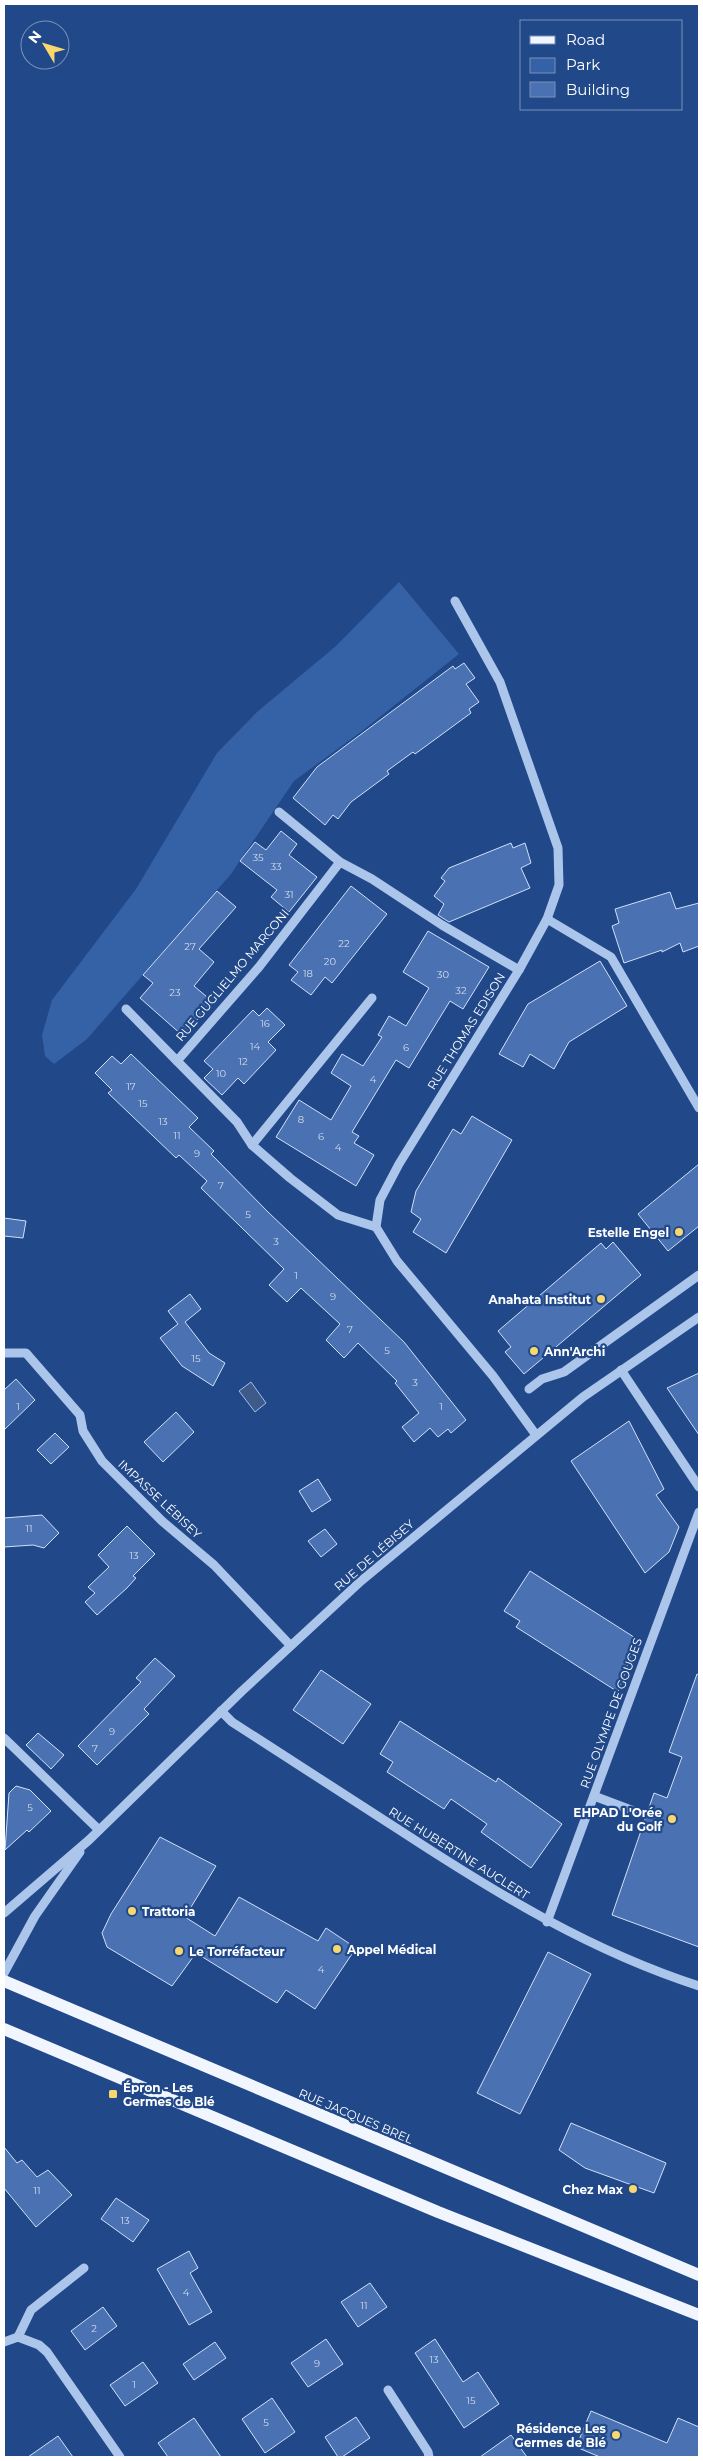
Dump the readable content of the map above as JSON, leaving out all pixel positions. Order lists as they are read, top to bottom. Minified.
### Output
{"streets":{"main road":["RUE JACQUES BREL"],"street":["RUE GUGLIELMO MARCONI","RUE THOMAS EDISON","IMPASSE LÉBISEY","RUE DE LÉBISEY","RUE OLYMPE DE GOUGES","RUE HUBERTINE AUCLERT"]},"crossings":[["RUE GUGLIELMO MARCONI","RUE THOMAS EDISON"],["IMPASSE LÉBISEY","RUE DE LÉBISEY"],["RUE DE LÉBISEY","RUE HUBERTINE AUCLERT"],["RUE OLYMPE DE GOUGES","RUE HUBERTINE AUCLERT"]],"places":{"other":["Estelle Engel","Anahata Institut","Ann'Archi","EHPAD L'Orée du Golf","Trattoria","Appel Médical","Le Torréfacteur","Chez Max","Résidence Les Germes de Blé"],"transit":["Épron - Les Germes de Blé"]},"house_numbers":["35","33","31","22","27","20","18","30","32","23","16","14","6","12","10","4","17","15","8","13","11","6","4","9","7","5","3","1","9","7","5","15","3","1","1","11","13","9","7","5","4","11","13","4","11","2","13","9","1","15","5"],"legend":["Road","Park","Building"],"north":"top left"}
